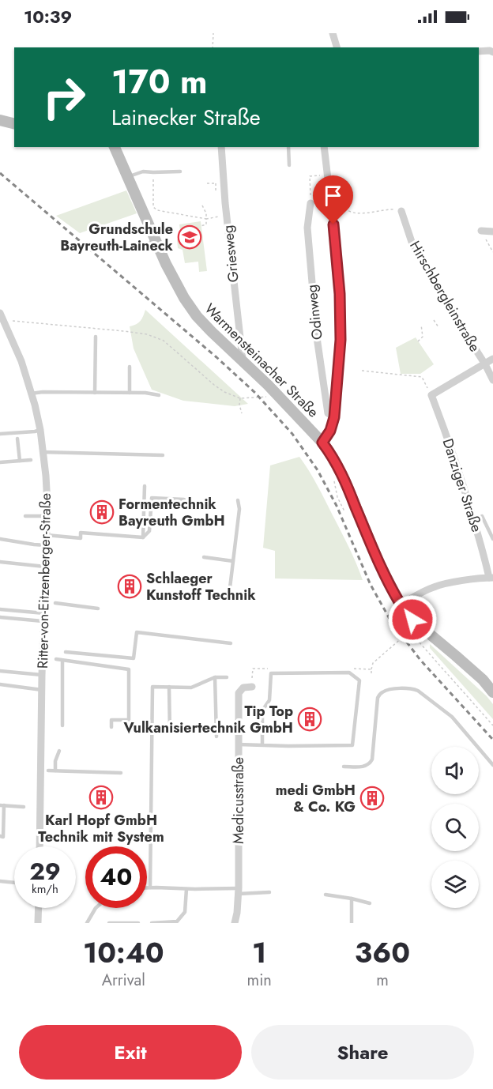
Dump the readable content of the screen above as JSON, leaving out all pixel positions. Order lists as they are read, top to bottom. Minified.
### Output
{"streets":{"street":["Griesweg","Hirschbergleinstraße","Odinweg","Warmensteinacher Straße","Danziger Straße","Ritter-von-Eitzenberger-Straße","Medicusstraße"]},"crossings":[["Griesweg","Warmensteinacher Straße"]],"places":{"school or university":["Grundschule Bayreuth-Laineck"],"building":["Formentechnik Bayreuth GmbH","Schlaeger Kunstoff Technik","Tip Top Vulkanisiertechnik GmbH","Karl Hopf GmbH Technik mit System","medi GmbH & Co. KG"]},"page":{"status":"10:39","turn":["170 m","Lainecker Straße"],"speed":"29 km/h","limit":"40","eta":["10:40","Arrival","1","min","360","m"],"buttons":["Exit","Share"]}}
